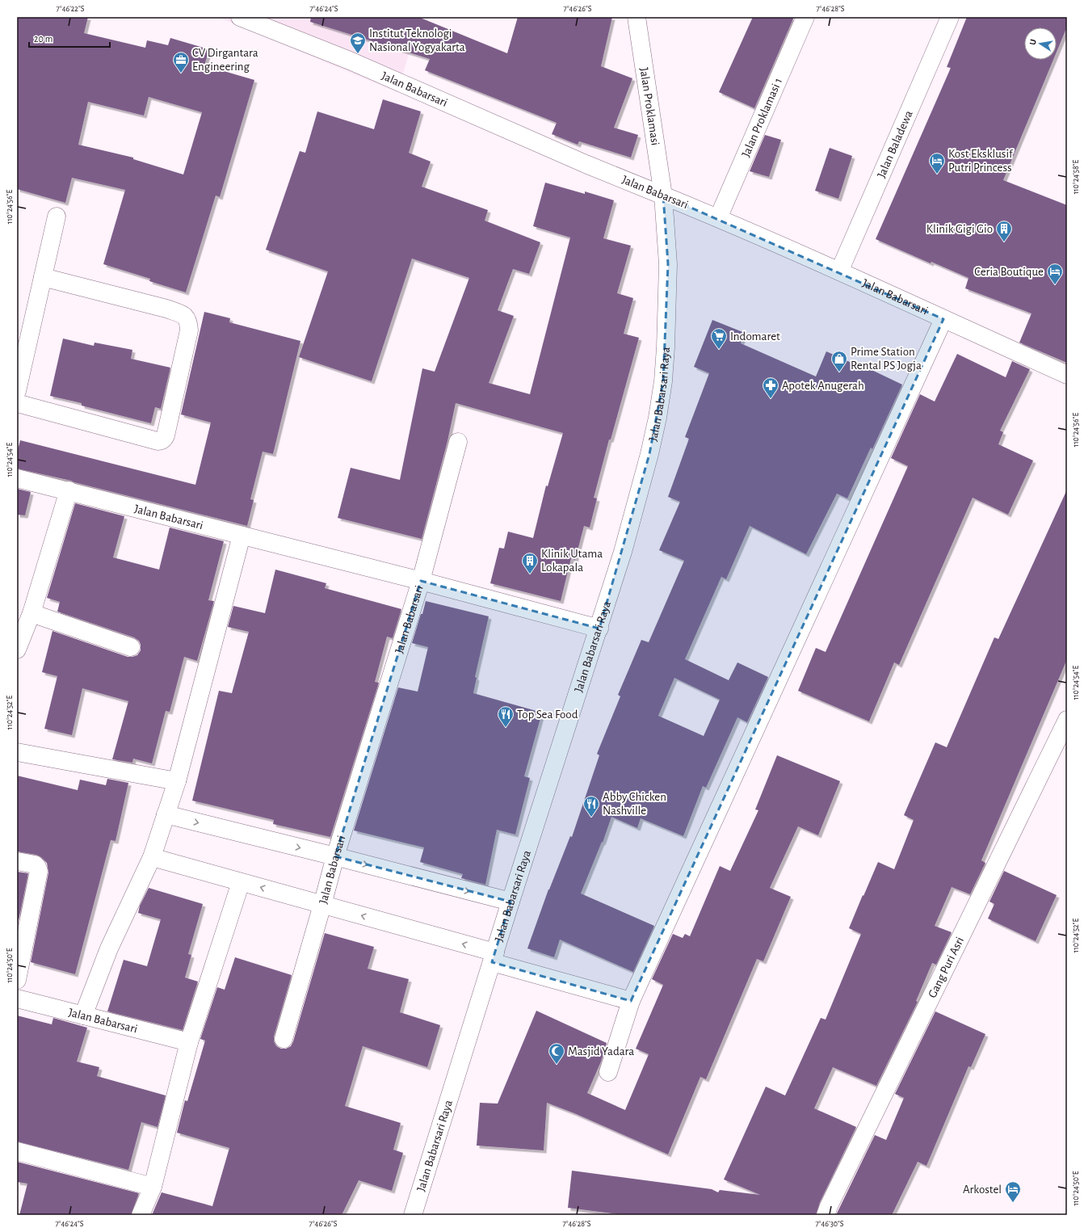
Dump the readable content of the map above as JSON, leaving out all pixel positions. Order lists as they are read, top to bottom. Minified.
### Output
{"streets":{"street":["Jalan Babarsari","Jalan Proklamasi","Jalan Proklamasi 1","Jalan Baladewa","Jalan Babarsari Raya","Gang Puri Asri"]},"crossings":[["Jalan Babarsari","Jalan Proklamasi"],["Jalan Babarsari","Jalan Proklamasi 1"],["Jalan Babarsari","Jalan Baladewa"],["Jalan Babarsari","Jalan Babarsari Raya"],["Jalan Proklamasi","Jalan Babarsari Raya"]],"places":{"school or university":["Institut Teknologi Nasional Yogyakarta"],"office":["CV Dirgantara Engineering"],"hotel":["Kost Eksklusif Putri Princess","Ceria Boutique","Arkostel"],"building":["Klinik Gigi Gio","Klinik Utama Lokapala"],"supermarket":["Indomaret"],"shop":["Prime Station Rental PS Jogja"],"pharmacy":["Apotek Anugerah"],"restaurant":["Top Sea Food","Abby Chicken Nashville"],"mosque":["Masjid Yadara"]},"scale_bar":"20 m","north":"left","coordinates":["7°46'22\"S","7°46'24\"S","7°46'26\"S","7°46'28\"S","110°24'58\"E","110°24'56\"E","110°24'54\"E","110°24'52\"E","110°24'50\"E","7°46'30\"S"]}
